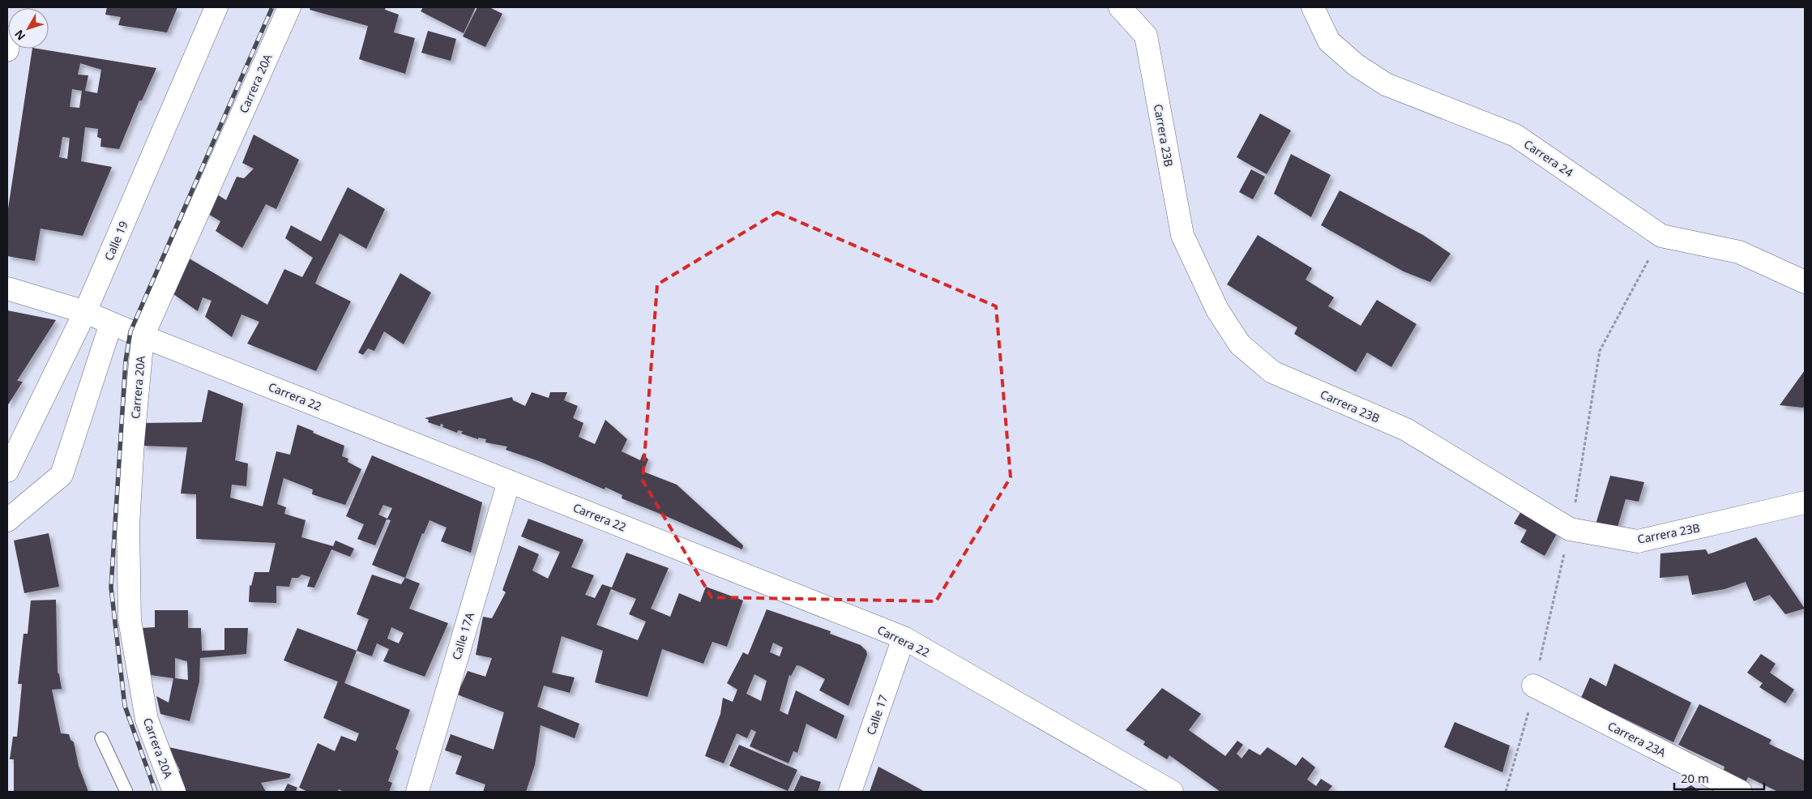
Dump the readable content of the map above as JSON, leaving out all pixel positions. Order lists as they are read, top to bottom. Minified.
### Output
{"streets":{"street":["Carrera 20A","Carrera 23B","Carrera 24","Calle 19","Carrera 22","Calle 17A","Calle 17","Carrera 23A"]},"crossings":[["Carrera 20A","Carrera 22"],["Calle 19","Carrera 22"],["Carrera 22","Calle 17A"],["Carrera 22","Calle 17"]],"scale_bar":"20 m","north":"bottom left"}
